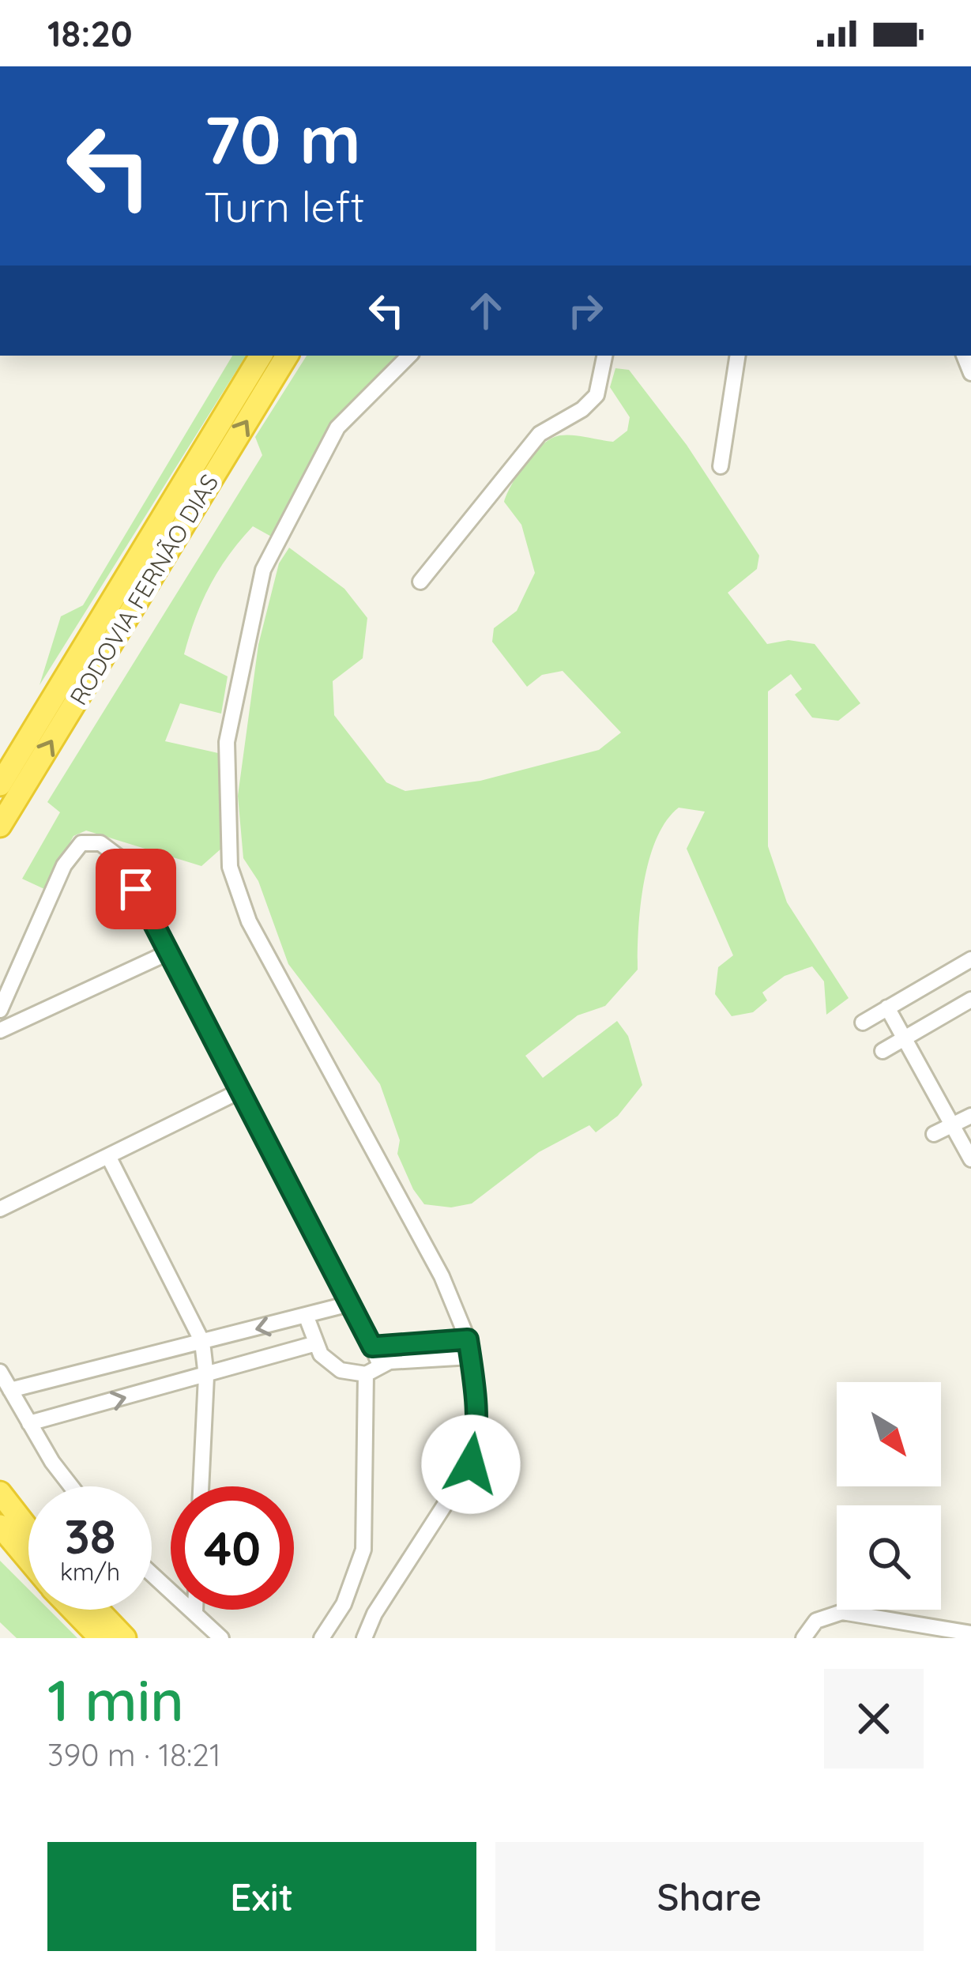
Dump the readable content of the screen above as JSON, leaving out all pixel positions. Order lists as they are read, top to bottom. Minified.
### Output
{"streets":{"highway":["RODOVIA FERNÃO DIAS"]},"north":"bottom right","page":{"status":"18:20","turn":["70 m","Turn left"],"speed":"38 km/h","limit":"40","heading":["1 min","390 m · 18:21"],"buttons":["Exit","Share"]}}
